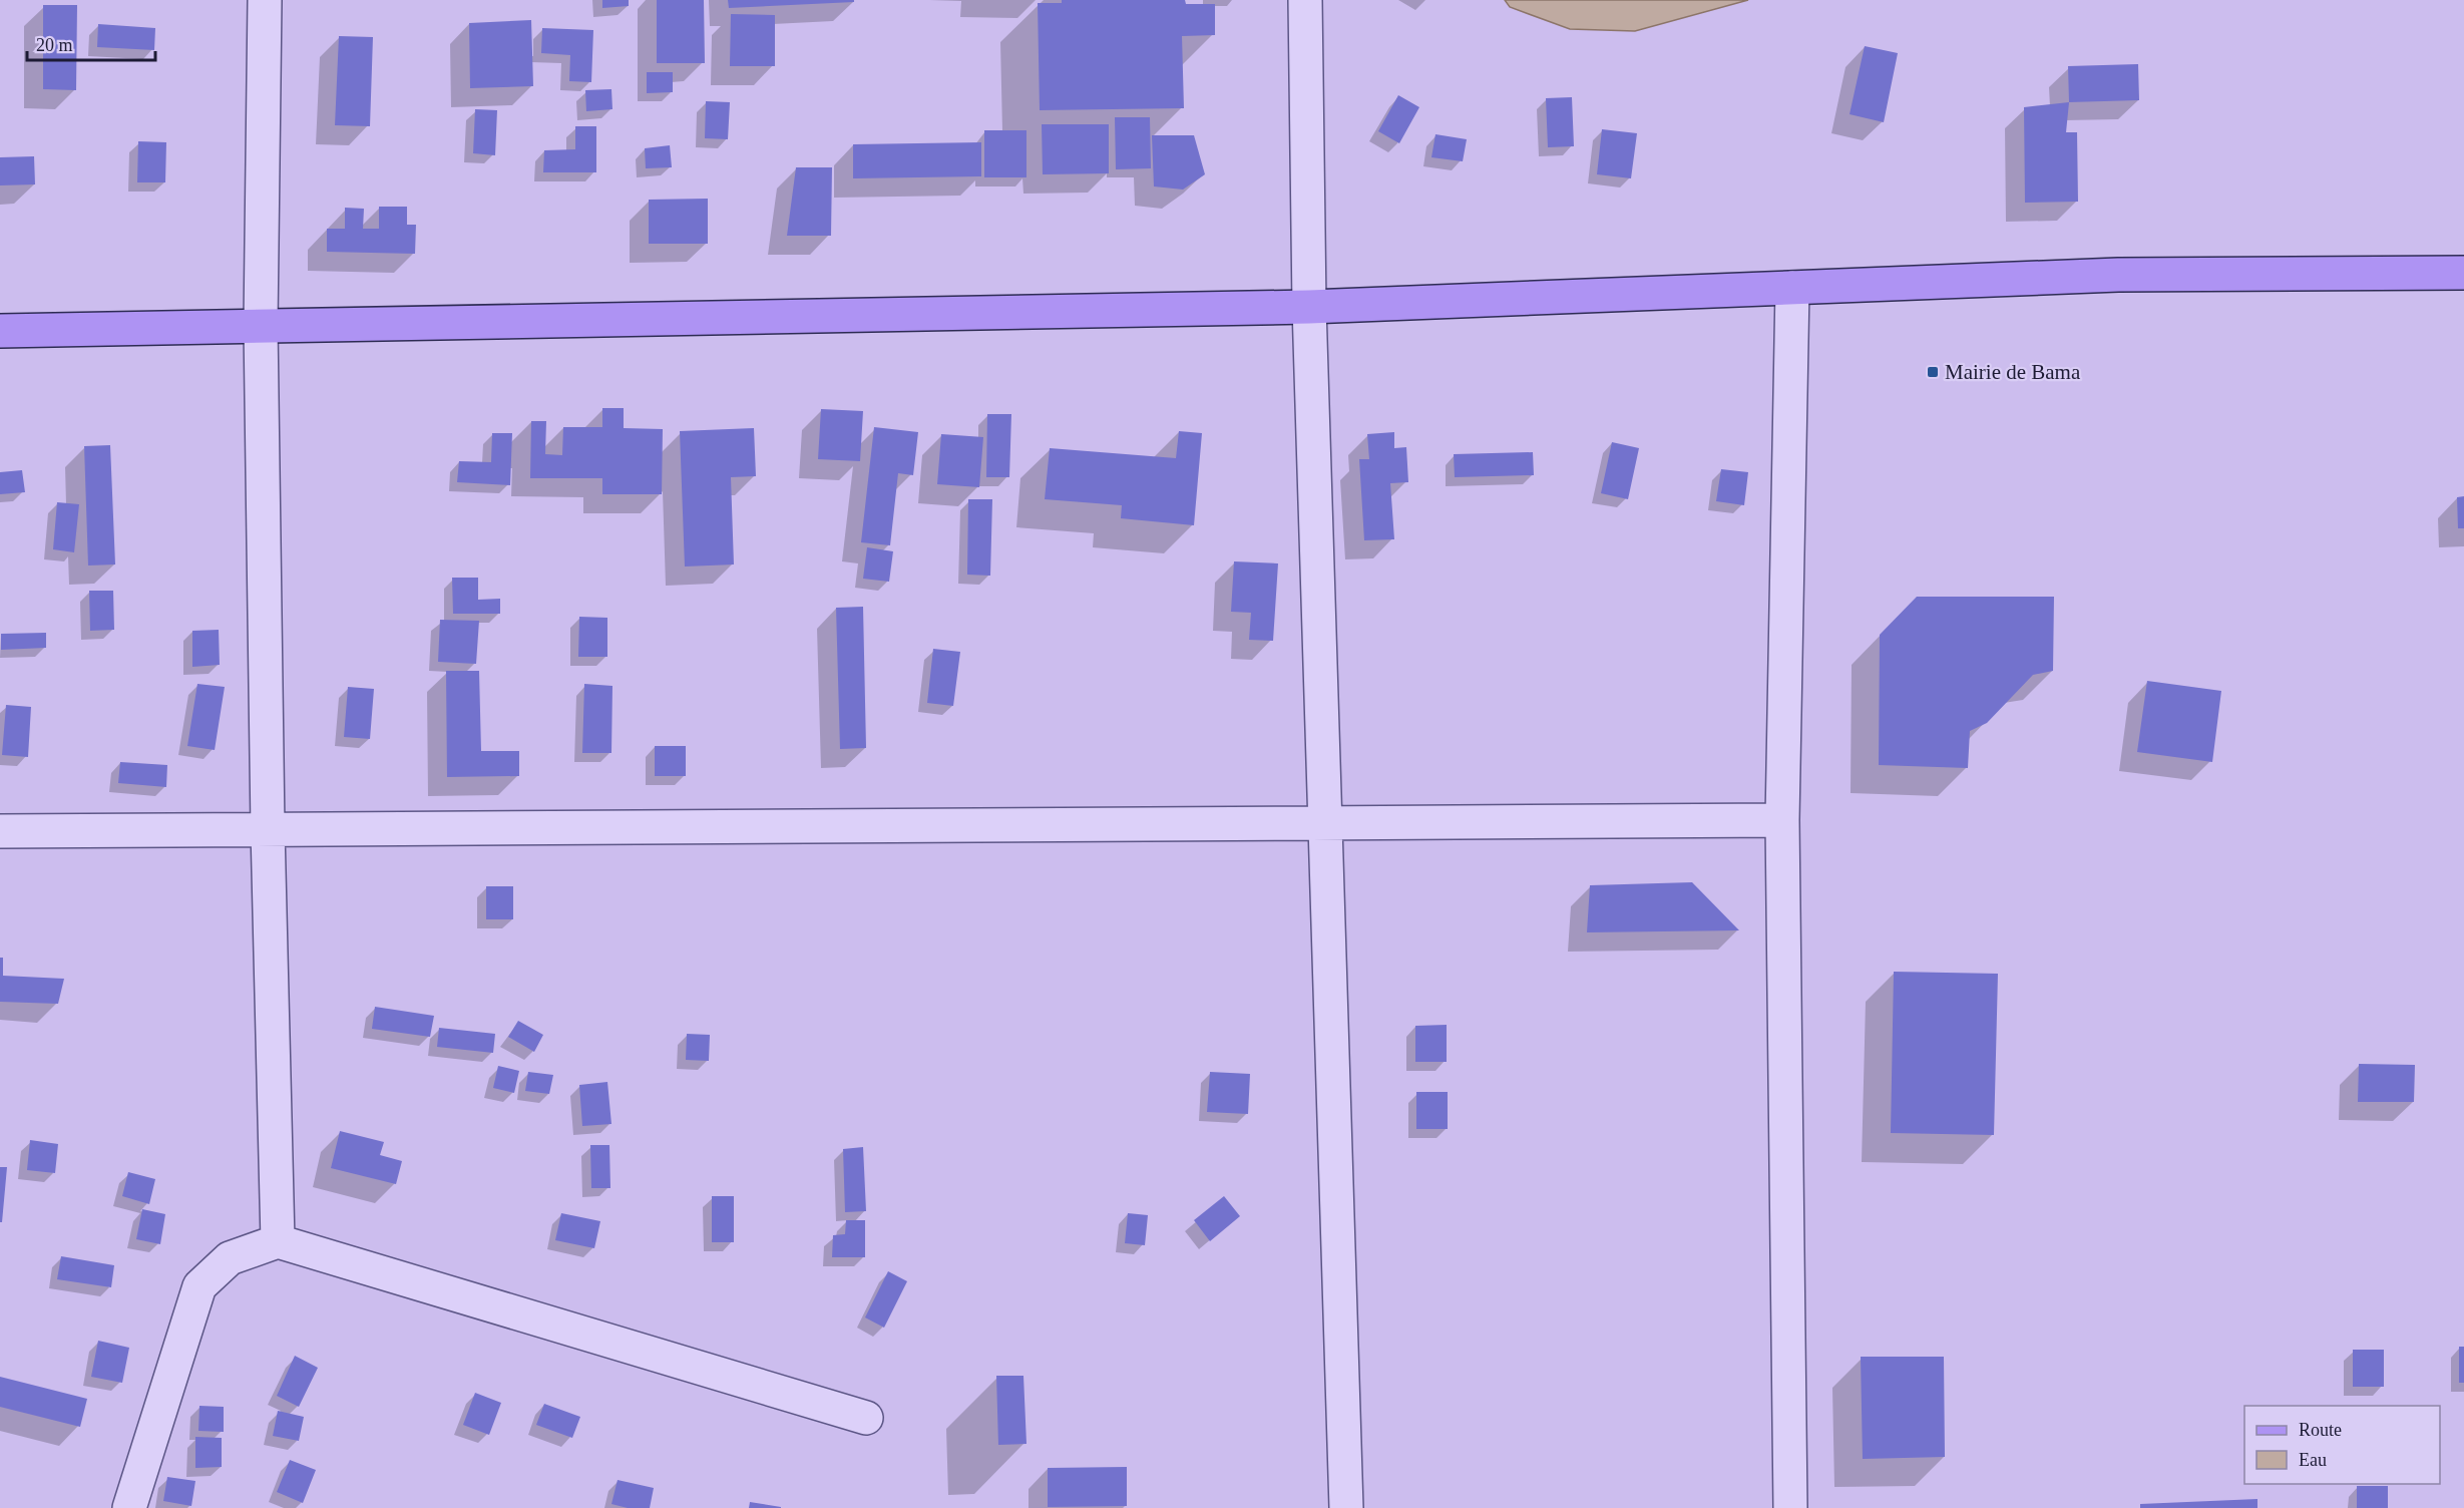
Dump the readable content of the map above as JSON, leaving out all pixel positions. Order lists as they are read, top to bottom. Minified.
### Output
{"places":{"transit":["Mairie de Bama"]},"legend":["Route","Eau"],"scale_bar":"20 m"}
